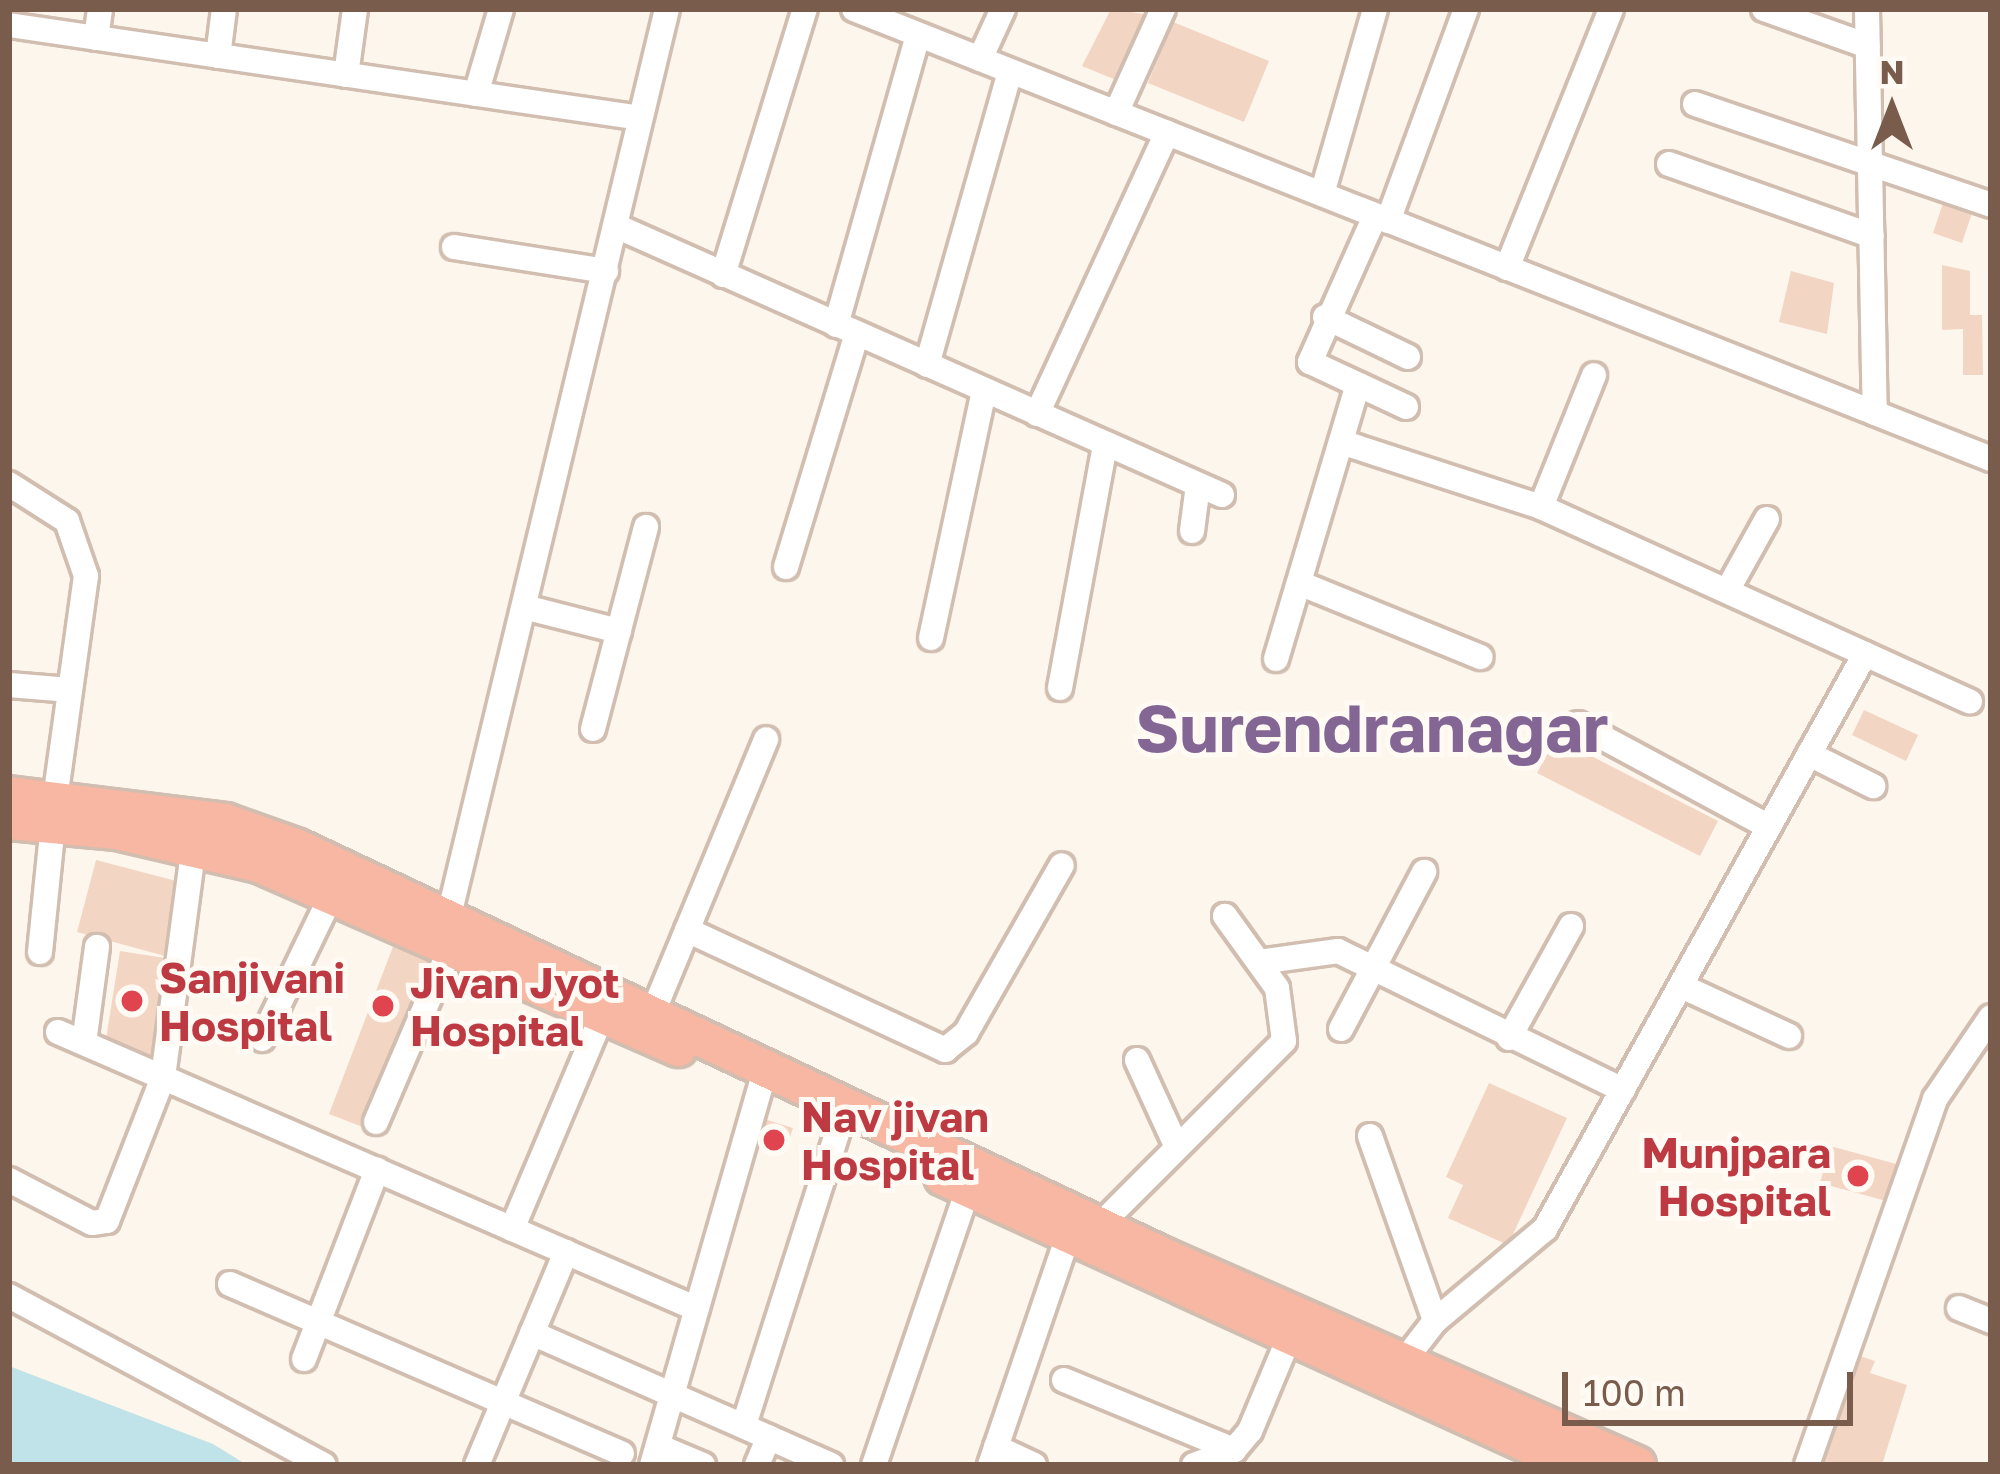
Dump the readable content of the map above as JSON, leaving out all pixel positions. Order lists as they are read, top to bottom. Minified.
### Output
{"districts":["Surendranagar"],"places":["Sanjivani Hospital","Jivan Jyot Hospital","Nav jivan Hospital","Munjpara Hospital"],"scale_bar":"100 m","north":"top"}
